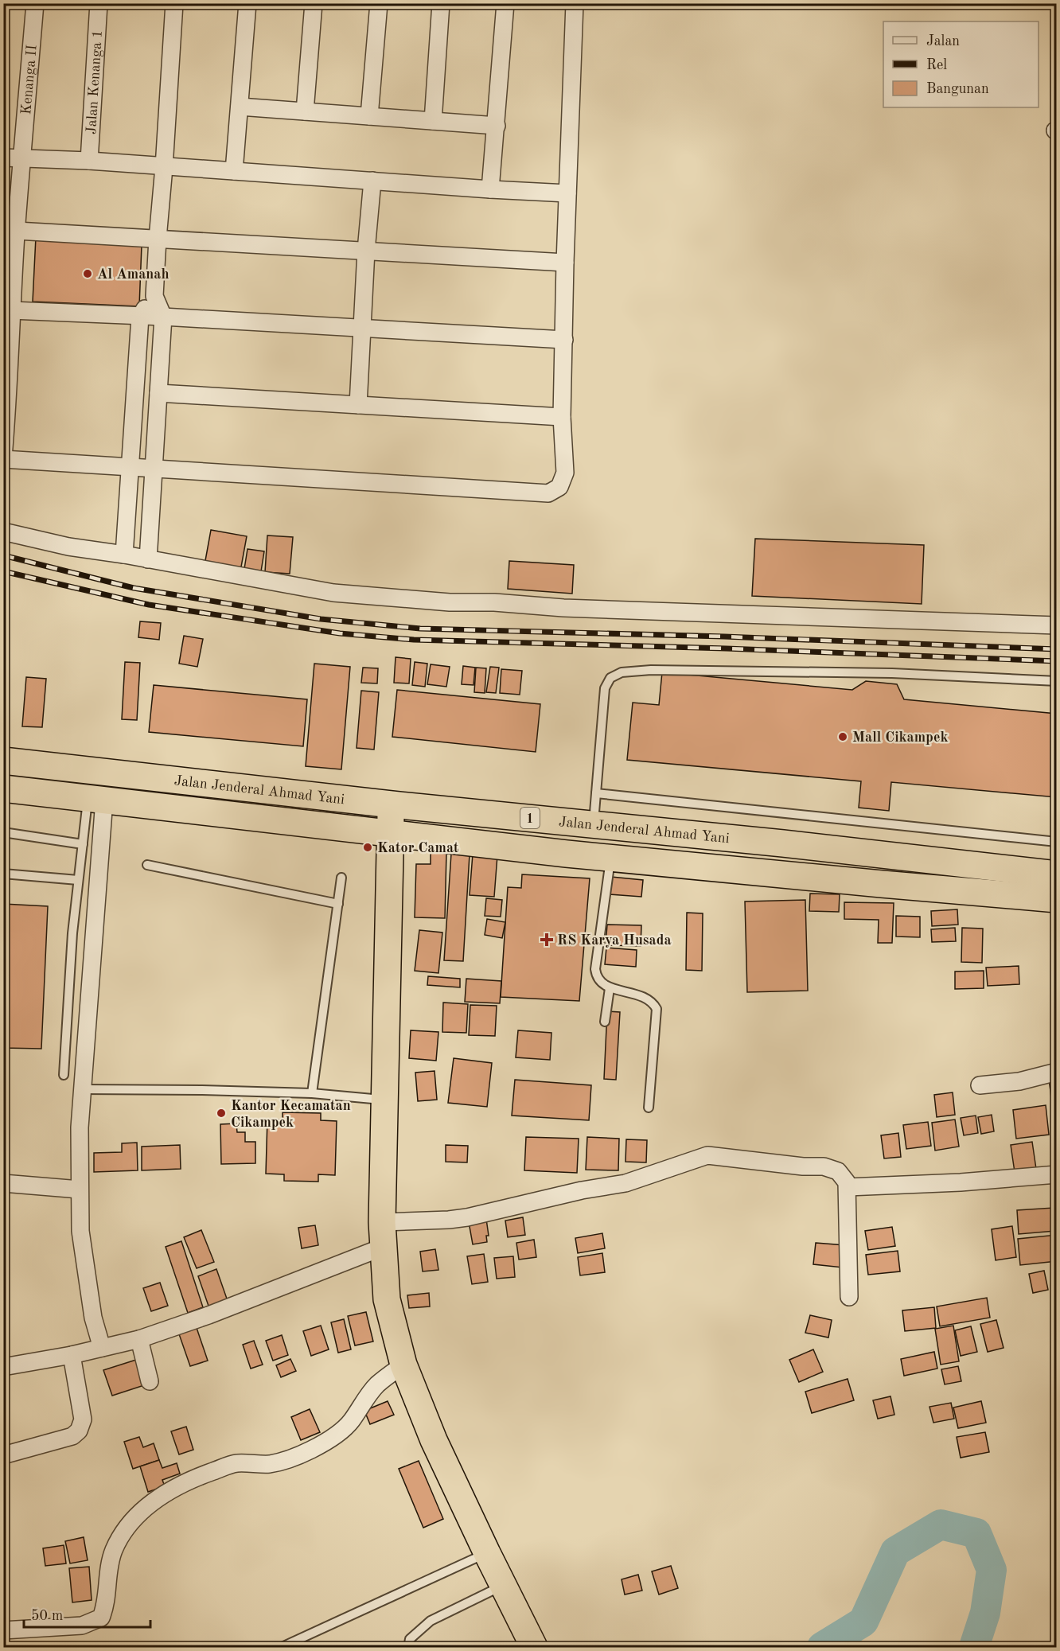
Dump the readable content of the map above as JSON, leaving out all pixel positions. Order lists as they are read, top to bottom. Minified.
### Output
{"streets":{"highway":["Jalan Jenderal Ahmad Yani","1"],"street":["Kenanga II","Jalan Kenanga 1"]},"places":{"other":["Al Amanah","Mall Cikampek","Kator Camat","Kantor Kecamatan Cikampek"],"health":["RS Karya Husada"]},"legend":["Jalan","Rel","Bangunan"],"scale_bar":"50 m"}
